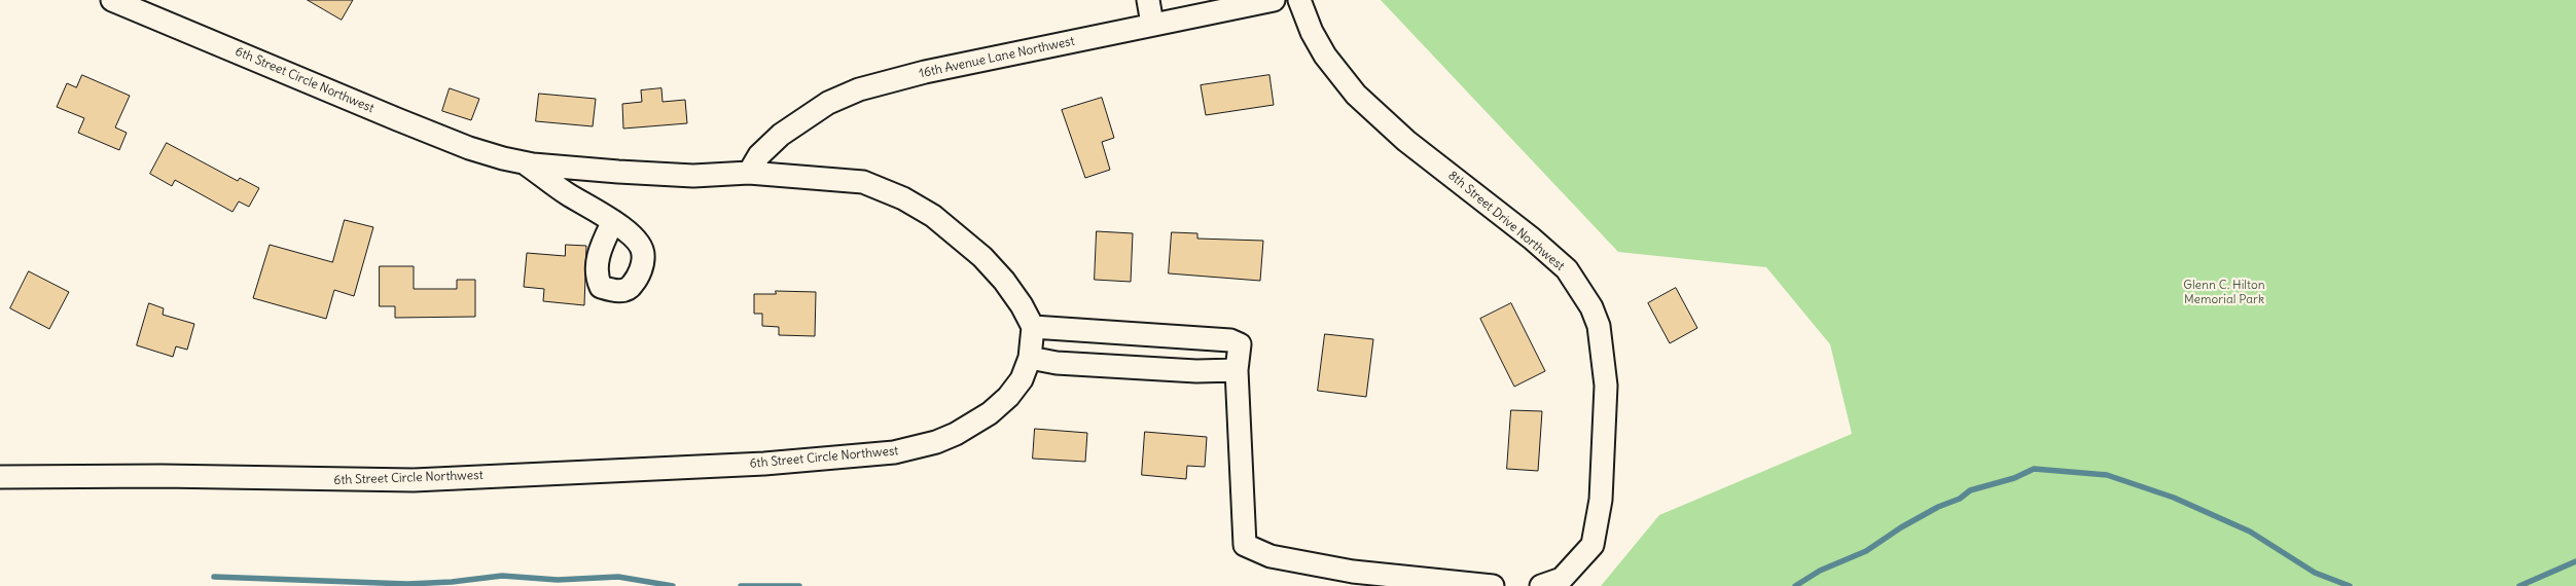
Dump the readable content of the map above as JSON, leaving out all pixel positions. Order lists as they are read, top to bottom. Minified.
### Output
{"streets":{"street":["16th Avenue Lane Northwest","6th Street Circle Northwest","8th Street Drive Northwest"]},"crossings":[["16th Avenue Lane Northwest","6th Street Circle Northwest"]],"parks":["Glenn C. Hilton Memorial Park"]}
